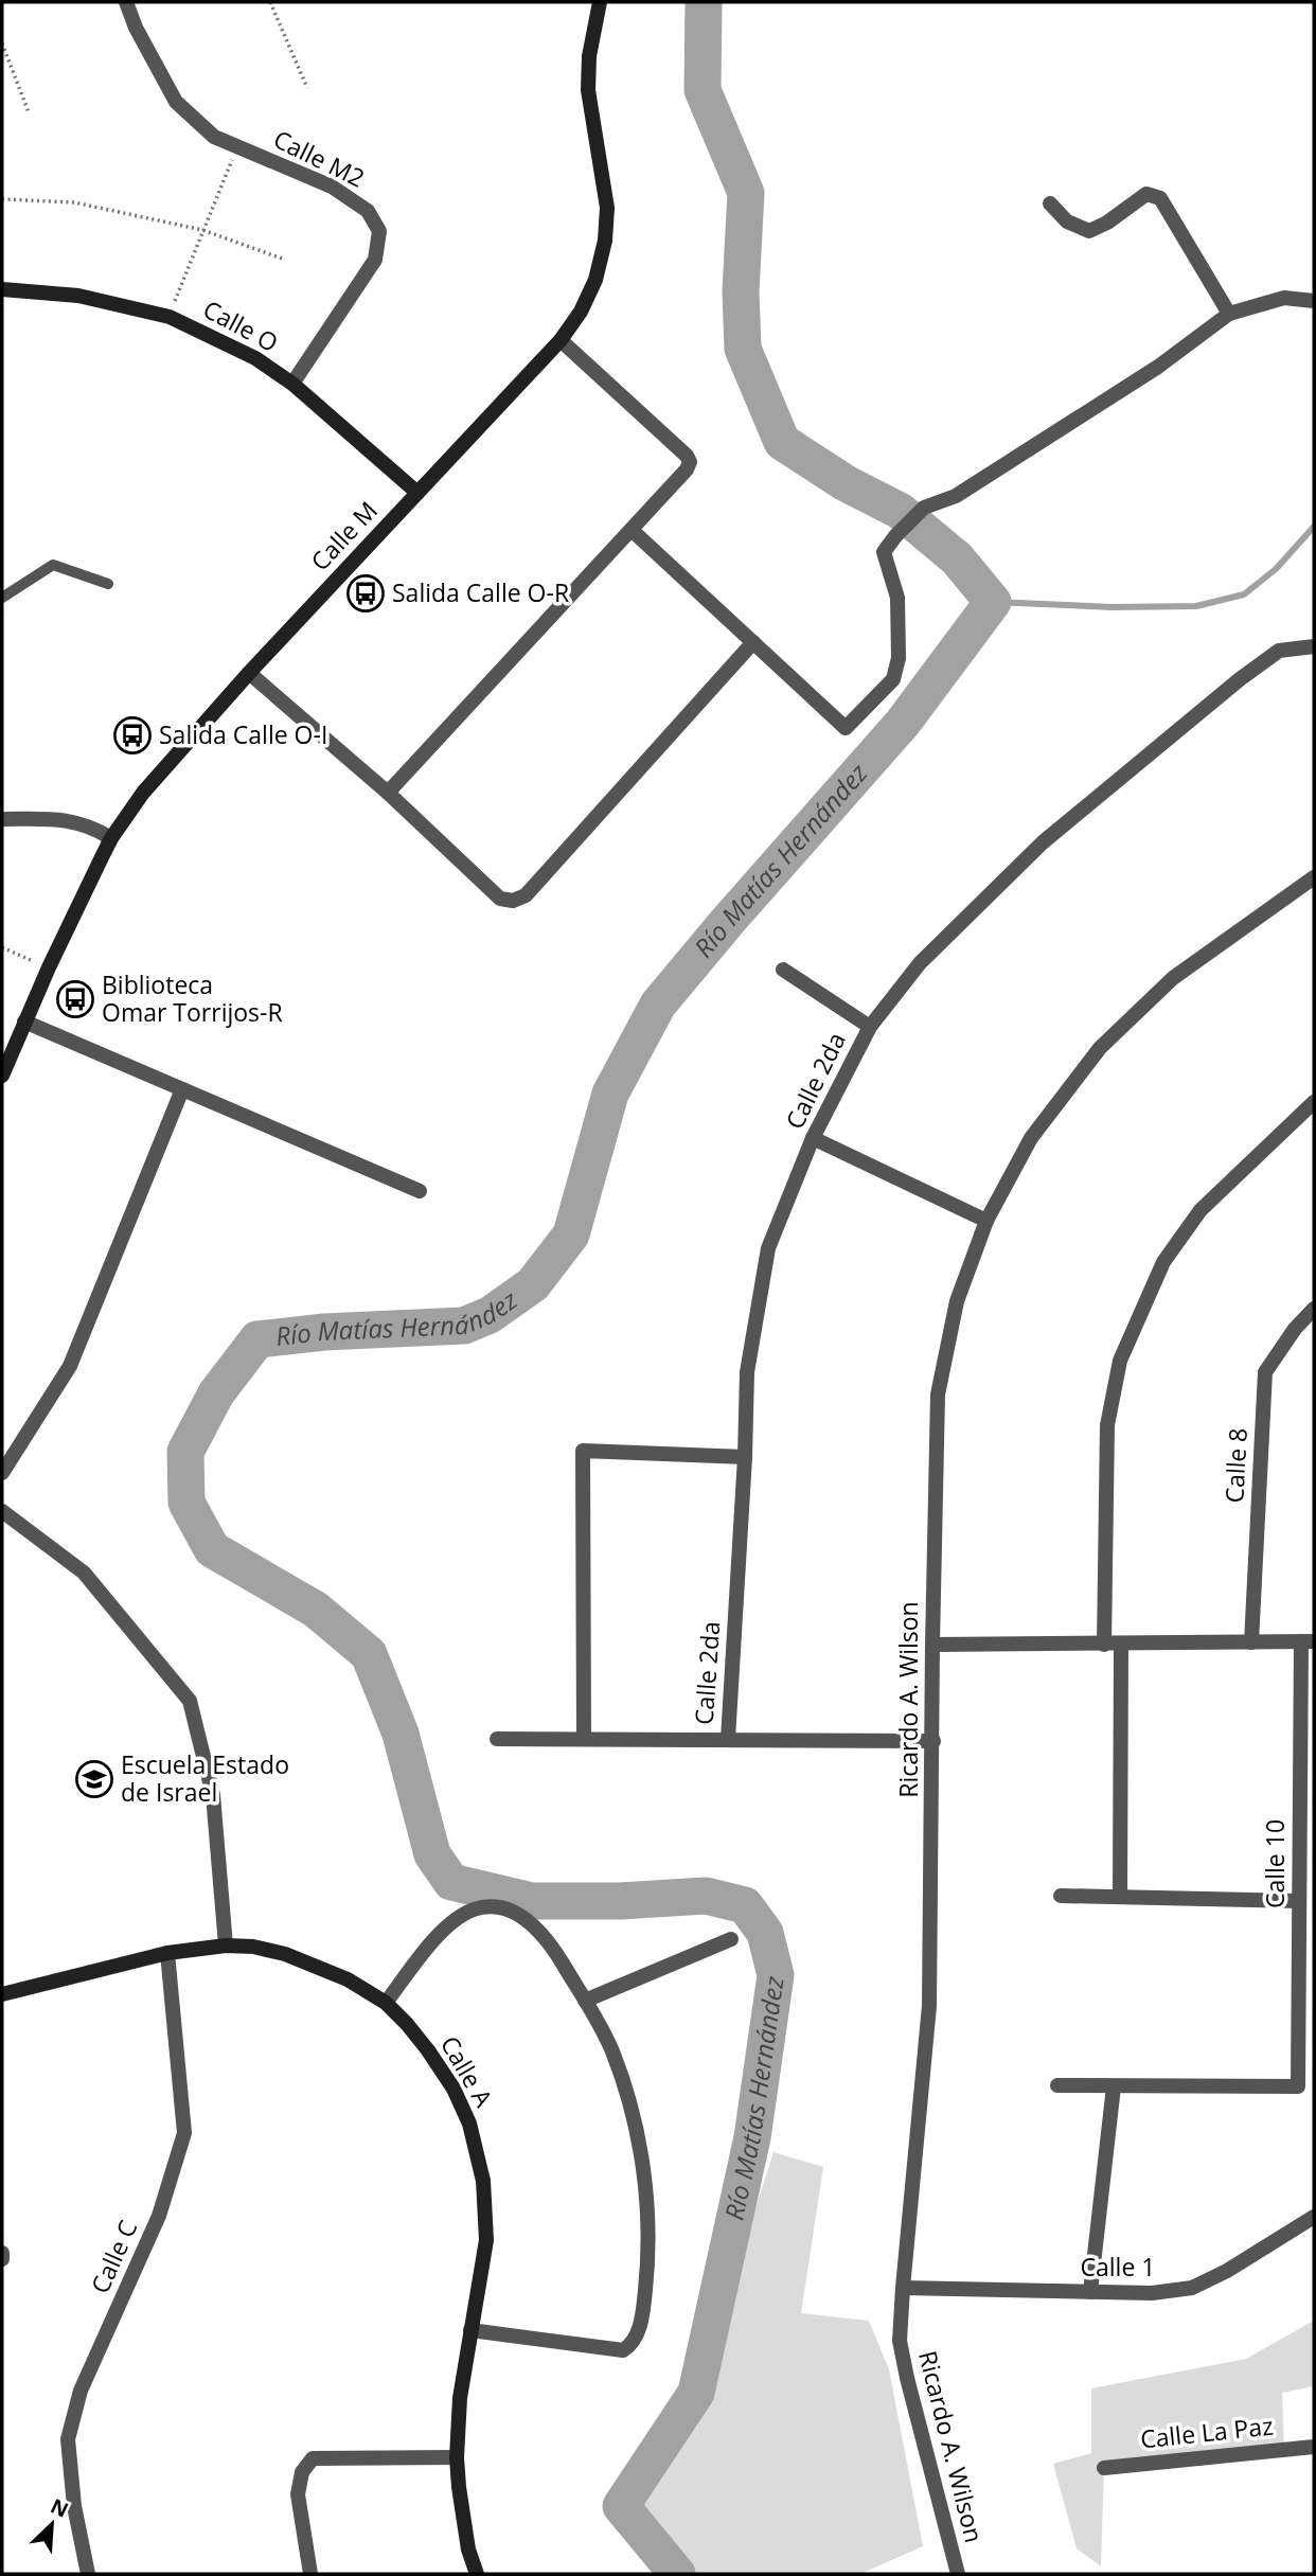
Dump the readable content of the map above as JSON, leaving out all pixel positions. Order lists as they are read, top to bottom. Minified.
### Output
{"streets":{"street":["Calle M2","Calle O","Calle M","Calle 2da","Calle 8","Ricardo A. Wilson","Calle 10","Calle A","Calle C","Calle 1","Calle La Paz"]},"crossings":[["Calle M2","Calle O"],["Calle O","Calle M"],["Calle 8","Calle 10"],["Ricardo A. Wilson","Calle 10"],["Ricardo A. Wilson","Calle 1"],["Calle A","Calle C"]],"water":["Río Matías Hernández"],"places":{"bus stop":["Salida Calle O-R","Salida Calle O-I","Biblioteca Omar Torrijos-R"],"school or university":["Escuela Estado de Israel"]},"north":"top right"}
